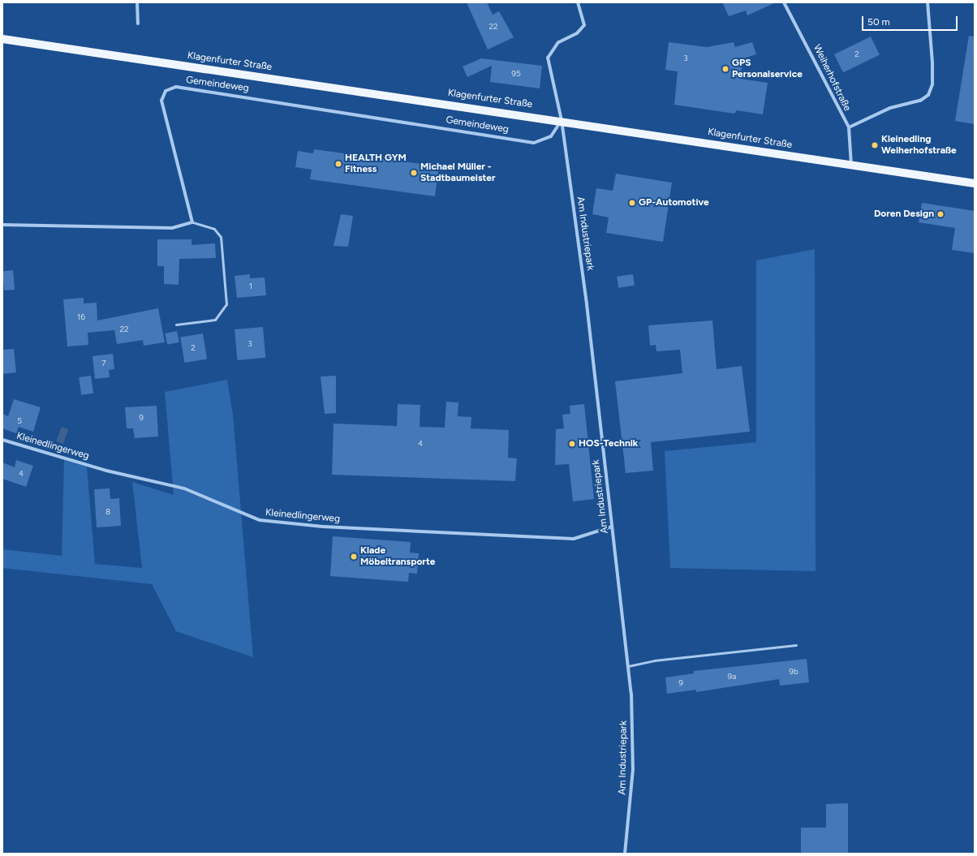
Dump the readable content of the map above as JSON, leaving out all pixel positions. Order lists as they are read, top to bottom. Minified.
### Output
{"streets":{"main road":["Klagenfurter Straße"],"street":["Weiherhofstraße","Gemeindeweg","Am Industriepark","Kleinedlingerweg"]},"crossings":[["Klagenfurter Straße","Weiherhofstraße"],["Klagenfurter Straße","Gemeindeweg"],["Klagenfurter Straße","Am Industriepark"],["Gemeindeweg","Am Industriepark"],["Am Industriepark","Kleinedlingerweg"]],"places":["GPS Personalservice","Kleinedling Weiherhofstraße","HEALTH GYM Fitness","Michael Müller - Stadtbaumeister","GP-Automotive","Doren Design","HOS-Technik","Klade Möbeltransporte"],"house_numbers":["22","2","3","95","1","16","22","3","2","7","9","5","4","4","8","9b","9a","9"],"scale_bar":"50 m"}
